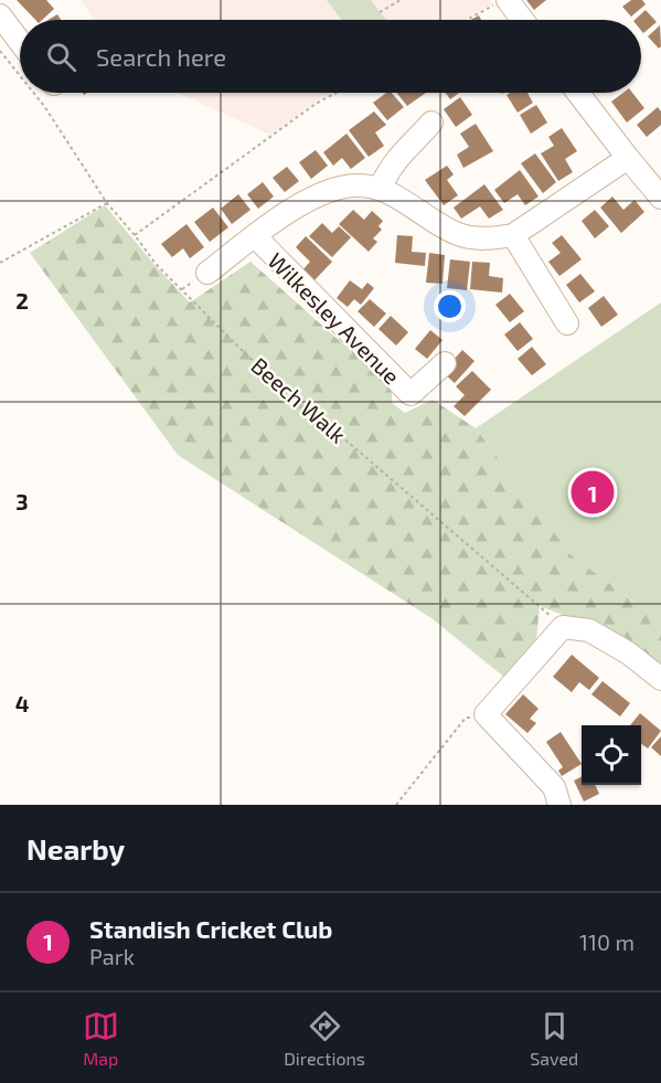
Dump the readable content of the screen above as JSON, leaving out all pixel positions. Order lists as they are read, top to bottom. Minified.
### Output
{"streets":{"street":["Wilkesley Avenue"],"path":["Beech Walk"]},"page":{"search":"Search here","pins":"1","heading":"Nearby","list":[{"mark":"1","name":"Standish Cricket Club","note":"Park","value":"110 m"}],"nav":["Map","Directions","Saved"]},"grid":{"rows":["2","3","4"]}}
